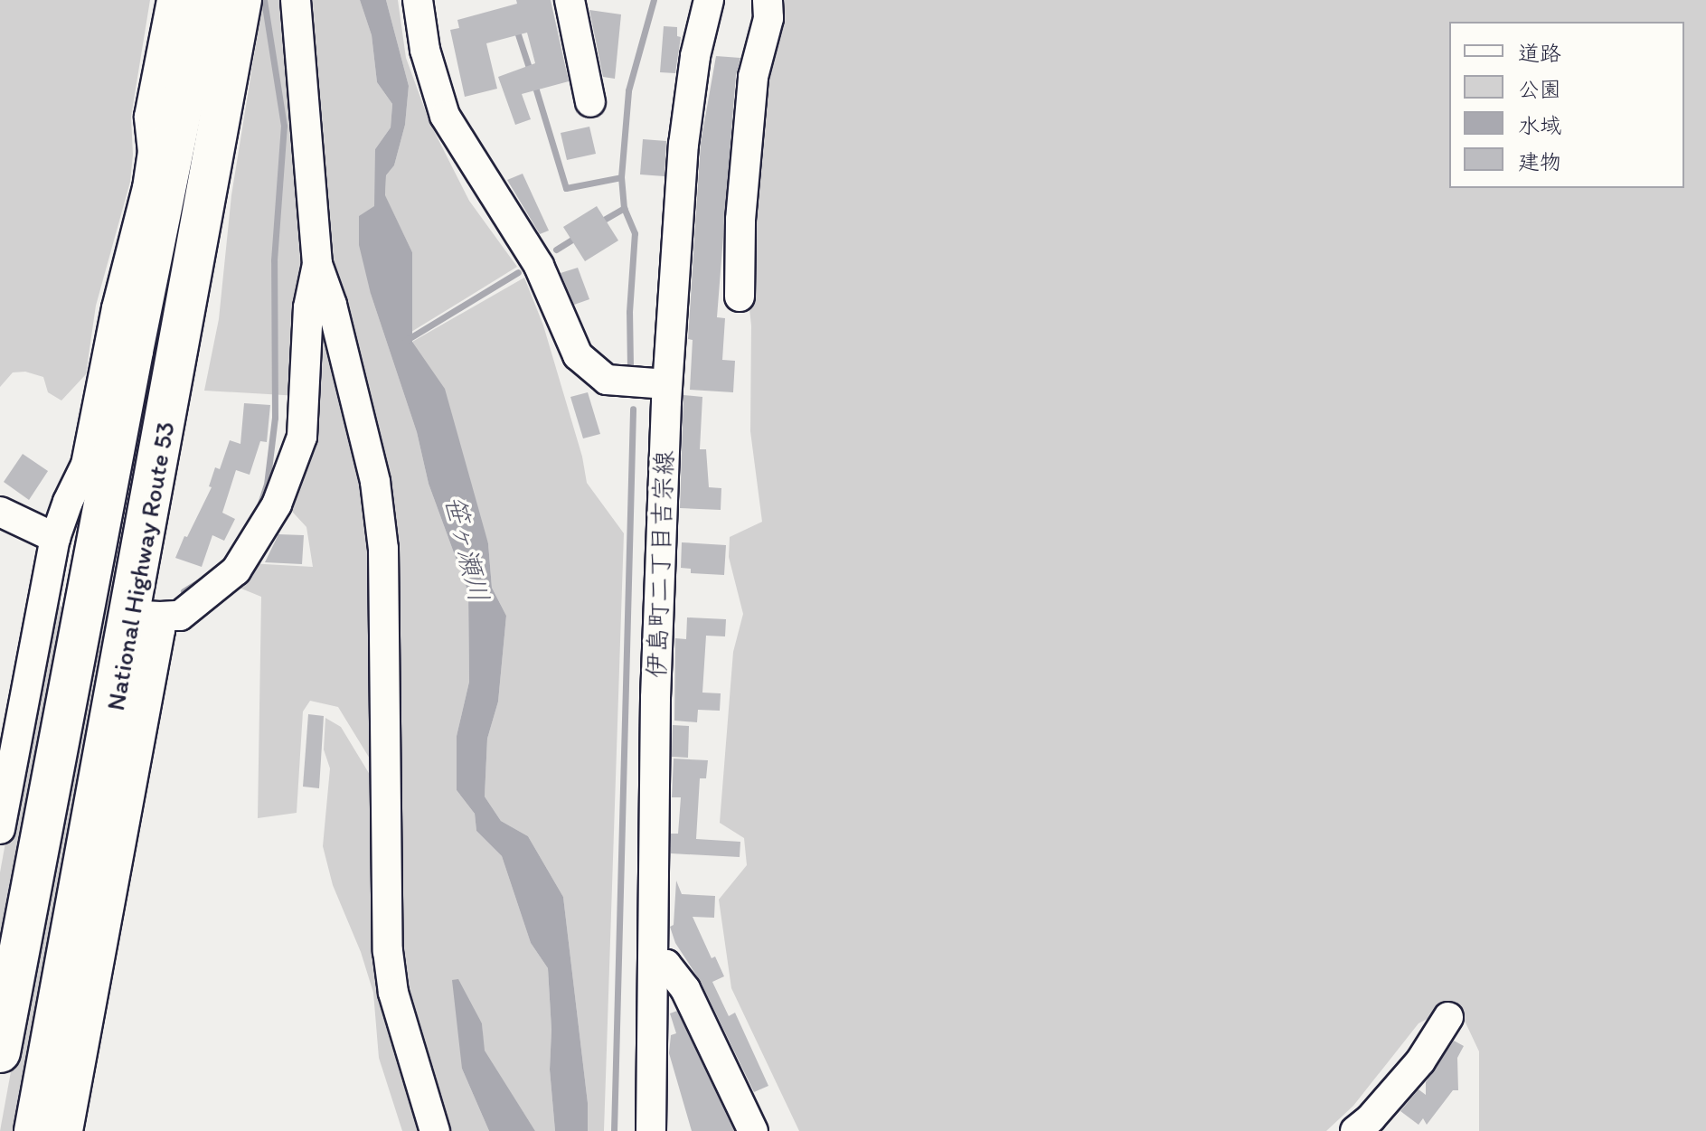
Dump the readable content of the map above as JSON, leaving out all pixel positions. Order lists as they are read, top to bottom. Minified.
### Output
{"streets":{"highway":["National Highway Route 53"],"street":["伊島町二丁目吉宗線"]},"water":["笹ヶ瀬川"],"legend":["道路","公園","水域","建物"]}
